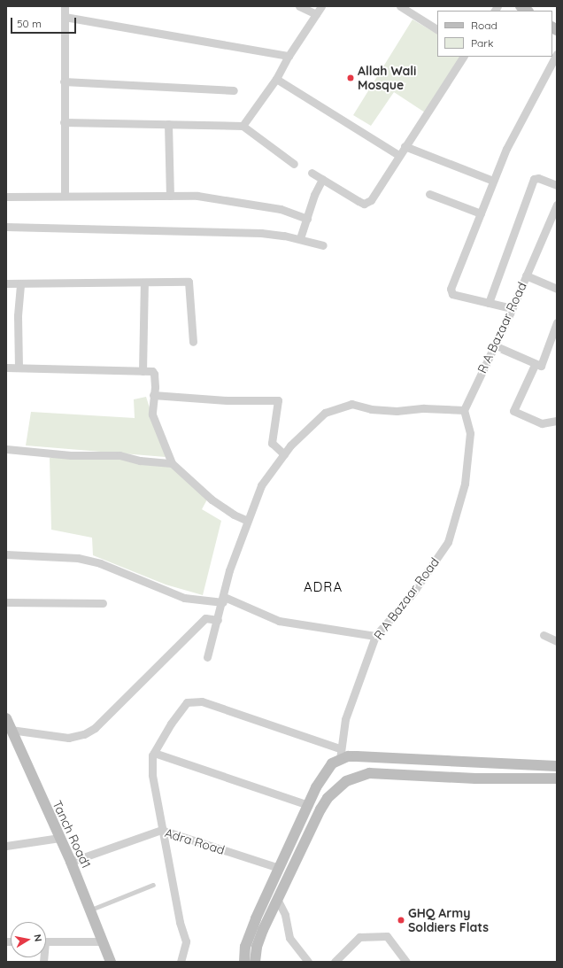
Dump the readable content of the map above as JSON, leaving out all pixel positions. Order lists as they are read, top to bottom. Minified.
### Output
{"streets":{"main road":["Tanch Road1"],"street":["R A Bazaar Road","Adra Road"]},"crossings":[["Tanch Road1","Adra Road"]],"districts":["ADRA"],"places":["Allah Wali Mosque","GHQ Army Soldiers Flats"],"legend":["Road","Park"],"scale_bar":"50 m","north":"right"}
